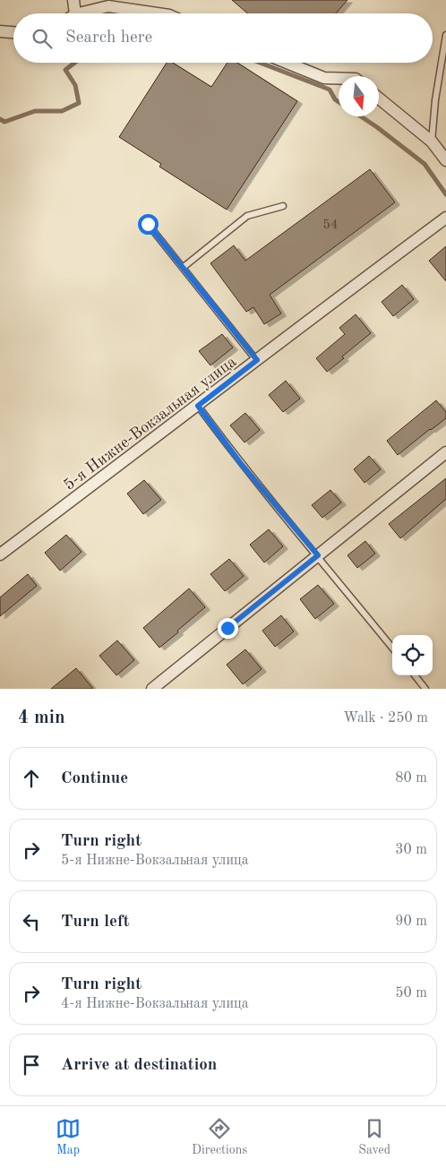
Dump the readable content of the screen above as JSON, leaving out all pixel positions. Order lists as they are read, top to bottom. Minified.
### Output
{"streets":{"street":["5-я Нижне-Вокзальная улица"]},"house_numbers":["54"],"north":"bottom","page":{"search":"Search here","heading":["4 min","Walk · 250 m"],"list":[["Continue","80 m"],["Turn right","5-я Нижне-Вокзальная улица","30 m"],["Turn left","90 m"],["Turn right","4-я Нижне-Вокзальная улица","50 m"],"Arrive at destination"],"nav":["Map","Directions","Saved"]}}
